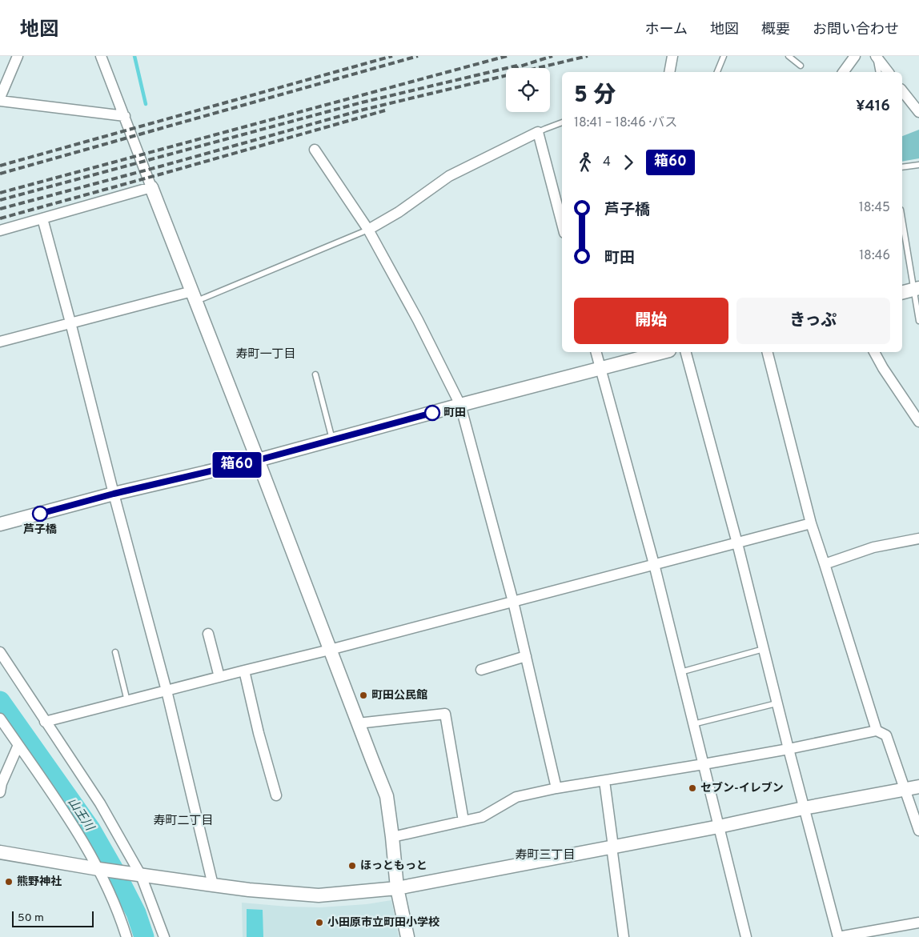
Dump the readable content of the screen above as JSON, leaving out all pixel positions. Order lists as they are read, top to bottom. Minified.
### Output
{"districts":["寿町一丁目","寿町二丁目","寿町三丁目"],"water":["山王川"],"places":["町田","芦子橋","町田公民館","セブン-イレブン","ほっともっと","熊野神社","小田原市立町田小学校"],"lines":["bus line 箱60"],"scale_bar":"50 m","page":{"header":"地図","nav":["ホーム","地図","概要","お問い合わせ"],"on_map":"箱60","heading":["5 分","18:41 – 18:46 · バス","¥416"],"legs":["4","箱60"],"list":[{"name":"芦子橋","value":"18:45"},{"name":"町田","value":"18:46"}],"buttons":["開始","きっぷ"],"scale":"50 m"}}
